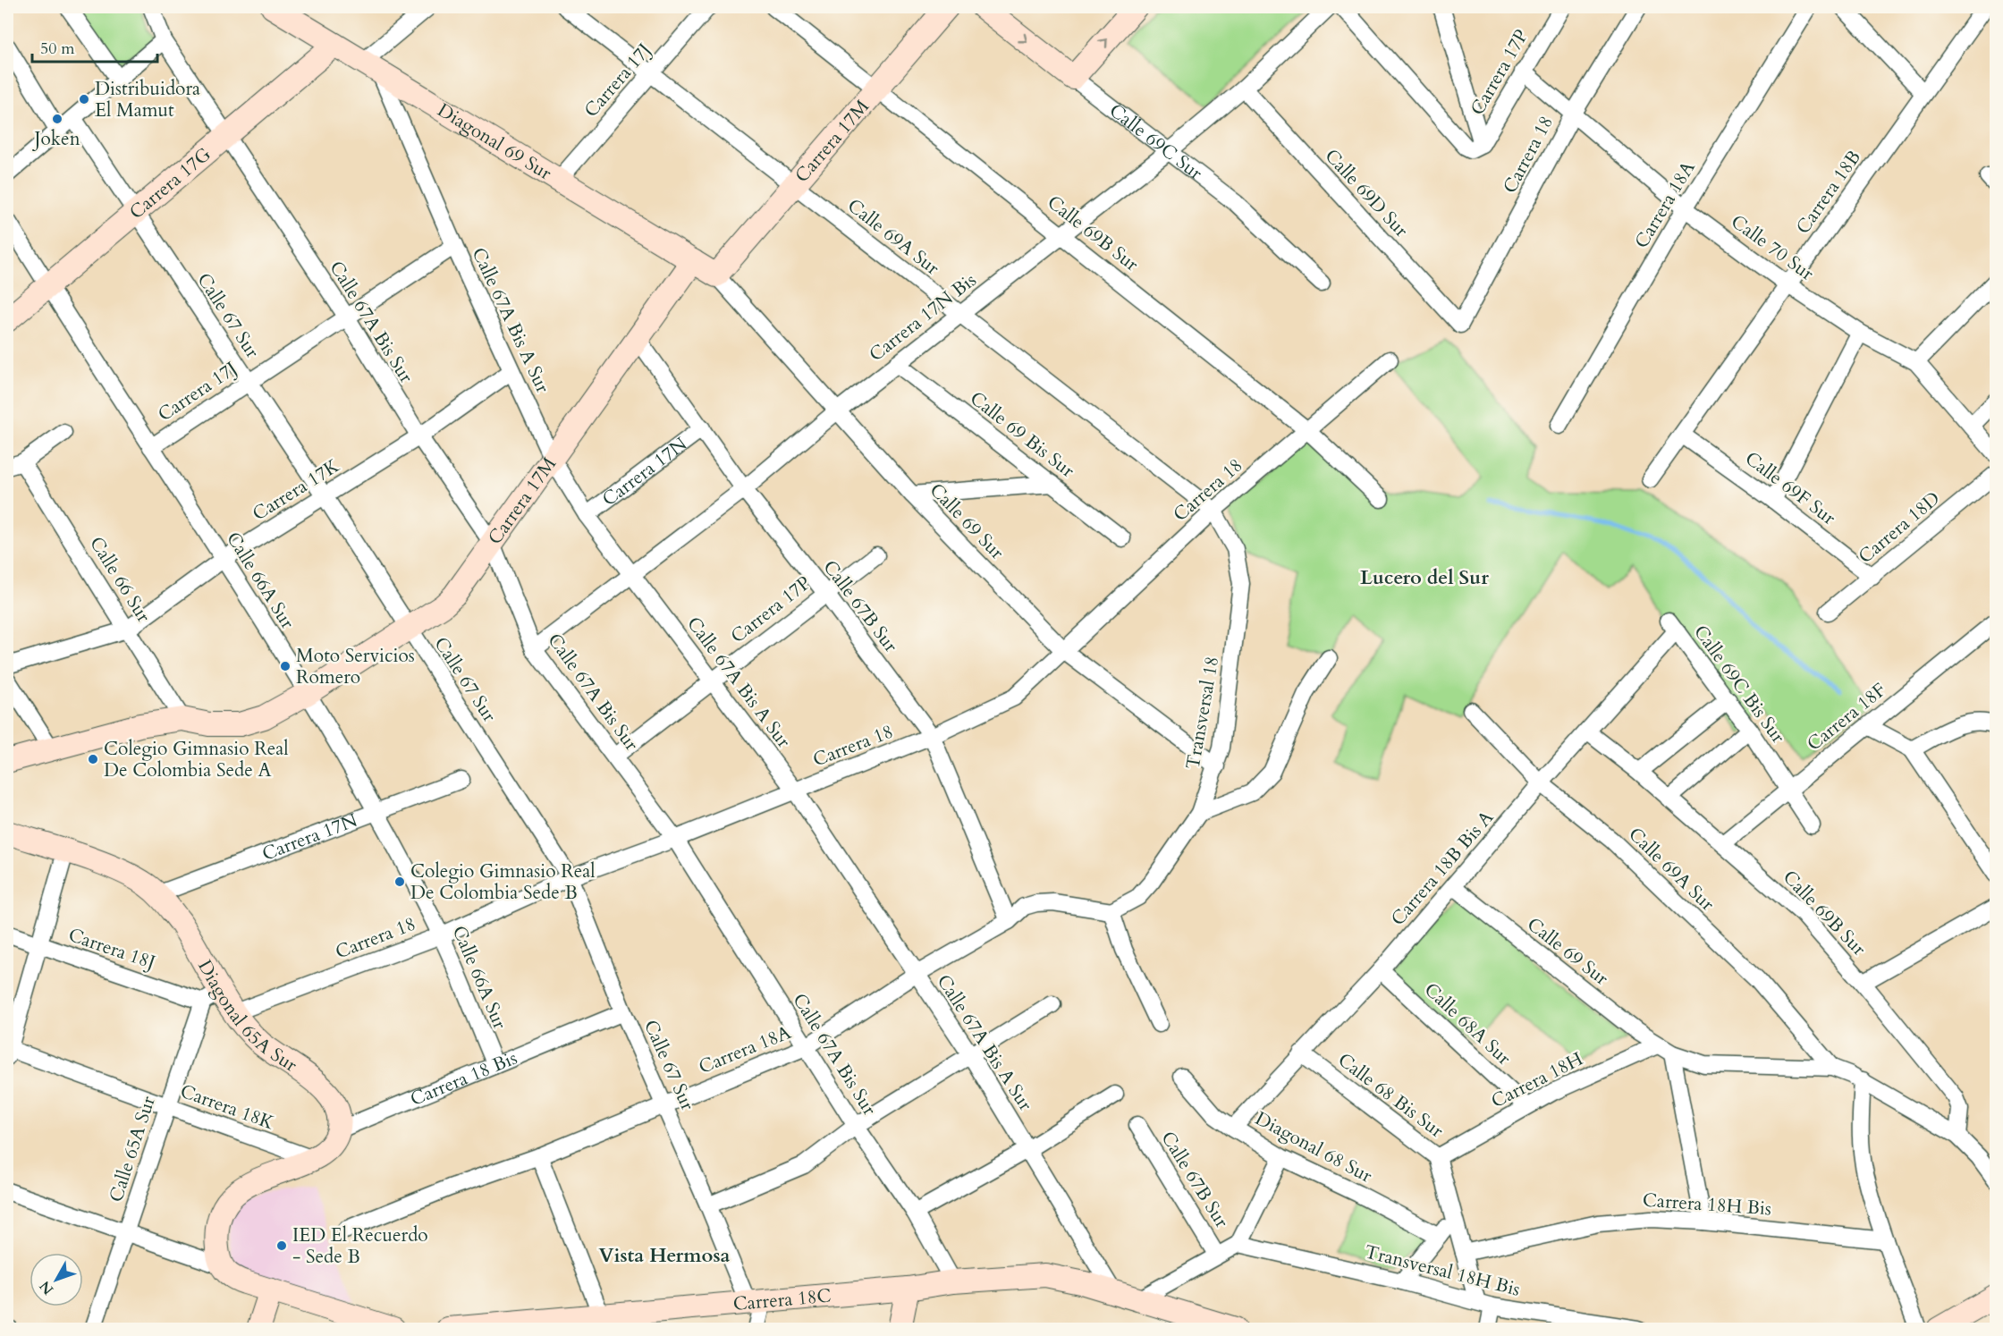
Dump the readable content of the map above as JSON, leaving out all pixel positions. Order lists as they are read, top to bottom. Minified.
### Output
{"streets":{"street":["Carrera 17P","Carrera 17J","Diagonal 69 Sur","Carrera 17M","Calle 69C Sur","Carrera 18","Carrera 17G","Carrera 18B","Calle 69D Sur","Carrera 18A","Calle 69B Sur","Calle 69A Sur","Calle 70 Sur","Calle 67 Sur","Carrera 17N Bis","Calle 67A Bis A Sur","Calle 67A Bis Sur","Calle 69 Bis Sur","Carrera 17N","Calle 69F Sur","Carrera 17K","Calle 69 Sur","Carrera 18D","Calle 66 Sur","Calle 66A Sur","Calle 67B Sur","Calle 69C Bis Sur","Transversal 18","Carrera 18F","Carrera 18B Bis A","Carrera 18J","Diagonal 65A Sur","Calle 68A Sur","Carrera 18 Bis","Carrera 18H","Calle 68 Bis Sur","Carrera 18K","Diagonal 68 Sur","Calle 65A Sur","Carrera 18H Bis","Transversal 18H Bis","Carrera 18C"]},"crossings":[["Carrera 17P","Calle 70 Sur"],["Carrera 17P","Calle 67A Bis A Sur"],["Carrera 17P","Calle 67A Bis Sur"],["Carrera 17P","Calle 67B Sur"],["Carrera 17J","Diagonal 69 Sur"],["Carrera 17J","Calle 69A Sur"],["Carrera 17J","Calle 67 Sur"],["Carrera 17J","Calle 67A Bis A Sur"],["Carrera 17J","Calle 67A Bis Sur"],["Carrera 17J","Calle 66A Sur"],["Diagonal 69 Sur","Carrera 17M"],["Diagonal 69 Sur","Carrera 17G"],["Diagonal 69 Sur","Calle 67A Bis A Sur"],["Diagonal 69 Sur","Calle 69 Sur"],["Carrera 17M","Calle 69B Sur"],["Carrera 17M","Calle 69A Sur"],["Carrera 17M","Calle 67 Sur"],["Carrera 17M","Calle 67A Bis A Sur"],["Carrera 17M","Calle 67A Bis Sur"],["Carrera 17M","Calle 69 Sur"],["Carrera 17M","Calle 66 Sur"],["Carrera 17M","Calle 66A Sur"],["Carrera 17M","Calle 67B Sur"],["Calle 69C Sur","Carrera 17N Bis"],["Carrera 18","Calle 69D Sur"],["Carrera 18","Calle 69B Sur"],["Carrera 18","Calle 69A Sur"],["Carrera 18","Calle 70 Sur"],["Carrera 18","Calle 67 Sur"],["Carrera 18","Calle 67A Bis A Sur"],["Carrera 18","Calle 67A Bis Sur"],["Carrera 18","Calle 69 Sur"],["Carrera 18","Calle 66A Sur"],["Carrera 18","Calle 67B Sur"],["Carrera 18","Diagonal 65A Sur"],["Carrera 17G","Calle 67 Sur"],["Carrera 17G","Calle 67A Bis Sur"],["Carrera 17G","Calle 66A Sur"],["Carrera 18B","Calle 70 Sur"],["Carrera 18B","Calle 69F Sur"],["Calle 69D Sur","Carrera 17N Bis"],["Carrera 18A","Calle 70 Sur"],["Carrera 18A","Calle 67 Sur"],["Carrera 18A","Calle 67A Bis A Sur"],["Carrera 18A","Calle 67A Bis Sur"],["Carrera 18A","Calle 67B Sur"],["Carrera 18A","Transversal 18"],["Calle 69B Sur","Carrera 17N Bis"],["Calle 69B Sur","Carrera 18F"],["Calle 69B Sur","Carrera 18B Bis A"],["Calle 69A Sur","Carrera 17N Bis"],["Calle 69A Sur","Calle 69 Sur"],["Calle 69A Sur","Transversal 18"],["Calle 69A Sur","Carrera 18B Bis A"],["Calle 67 Sur","Carrera 17K"],["Calle 67 Sur","Carrera 18 Bis"],["Calle 67 Sur","Carrera 18C"],["Carrera 17N Bis","Calle 67A Bis A Sur"],["Carrera 17N Bis","Calle 67A Bis Sur"],["Carrera 17N Bis","Calle 69 Bis Sur"],["Carrera 17N Bis","Calle 69 Sur"],["Carrera 17N Bis","Calle 67B Sur"],["Calle 67A Bis A Sur","Carrera 17N"],["Calle 67A Bis A Sur","Carrera 17K"],["Calle 67A Bis A Sur","Carrera 18C"],["Calle 67A Bis Sur","Carrera 17K"],["Calle 67A Bis Sur","Carrera 18C"],["Carrera 17N","Calle 66A Sur"],["Carrera 17N","Calle 67B Sur"],["Carrera 17N","Diagonal 65A Sur"],["Calle 69F Sur","Carrera 18D"],["Carrera 17K","Calle 66 Sur"],["Carrera 17K","Calle 66A Sur"],["Calle 69 Sur","Transversal 18"],["Calle 69 Sur","Carrera 18B Bis A"],["Calle 69 Sur","Carrera 18H"],["Calle 66A Sur","Carrera 18 Bis"],["Calle 69C Bis Sur","Carrera 18F"],["Calle 69C Bis Sur","Carrera 18B Bis A"],["Carrera 18B Bis A","Calle 68A Sur"],["Carrera 18B Bis A","Calle 68 Bis Sur"],["Carrera 18B Bis A","Diagonal 68 Sur"],["Carrera 18J","Diagonal 65A Sur"],["Carrera 18J","Calle 65A Sur"],["Diagonal 65A Sur","Carrera 18 Bis"],["Diagonal 65A Sur","Calle 65A Sur"],["Calle 68A Sur","Carrera 18H"],["Carrera 18H","Calle 68 Bis Sur"],["Calle 68 Bis Sur","Carrera 18H Bis"],["Calle 68 Bis Sur","Transversal 18H Bis"],["Carrera 18K","Calle 65A Sur"]],"districts":["Lucero del Sur","Vista Hermosa"],"places":["Distribuidora El Mamut","Joken","Moto Servicios Romero","Colegio Gimnasio Real De Colombia Sede A","Colegio Gimnasio Real De Colombia Sede B","IED El Recuerdo - Sede B"],"scale_bar":"50 m","north":"bottom left"}
